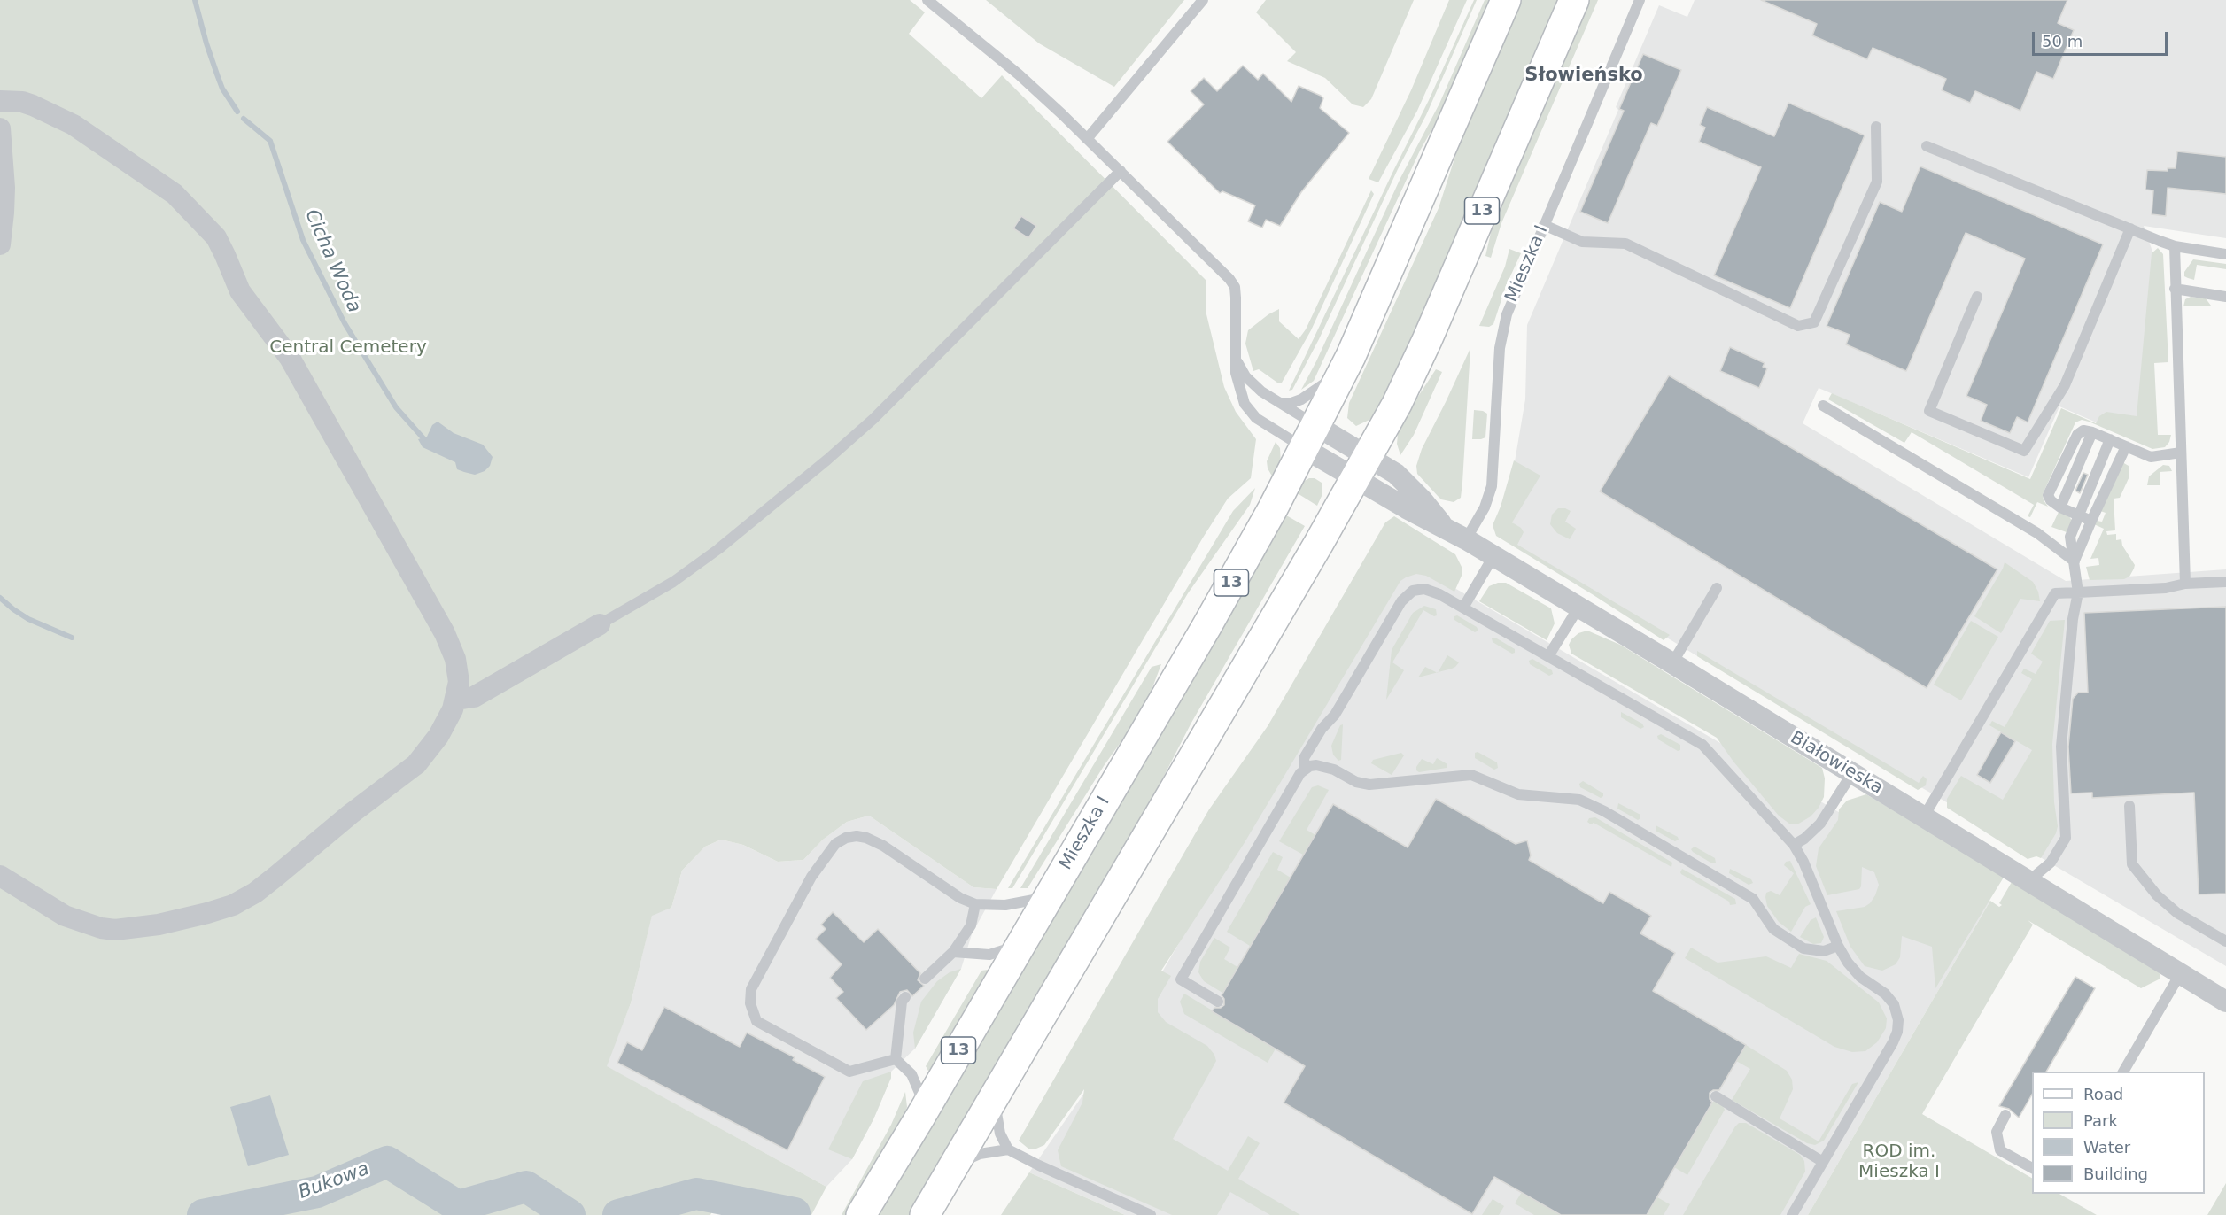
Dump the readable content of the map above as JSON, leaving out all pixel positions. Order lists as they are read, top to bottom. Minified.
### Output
{"streets":{"main road":["13","Mieszka I"],"street":["Białowieska"]},"crossings":[["13","Białowieska"],["Mieszka I","Białowieska"]],"districts":["Słowieńsko"],"water":["Cicha Woda","Bukowa"],"parks":["Central Cemetery","ROD im. Mieszka I"],"legend":["Road","Park","Water","Building"],"scale_bar":"50 m"}
